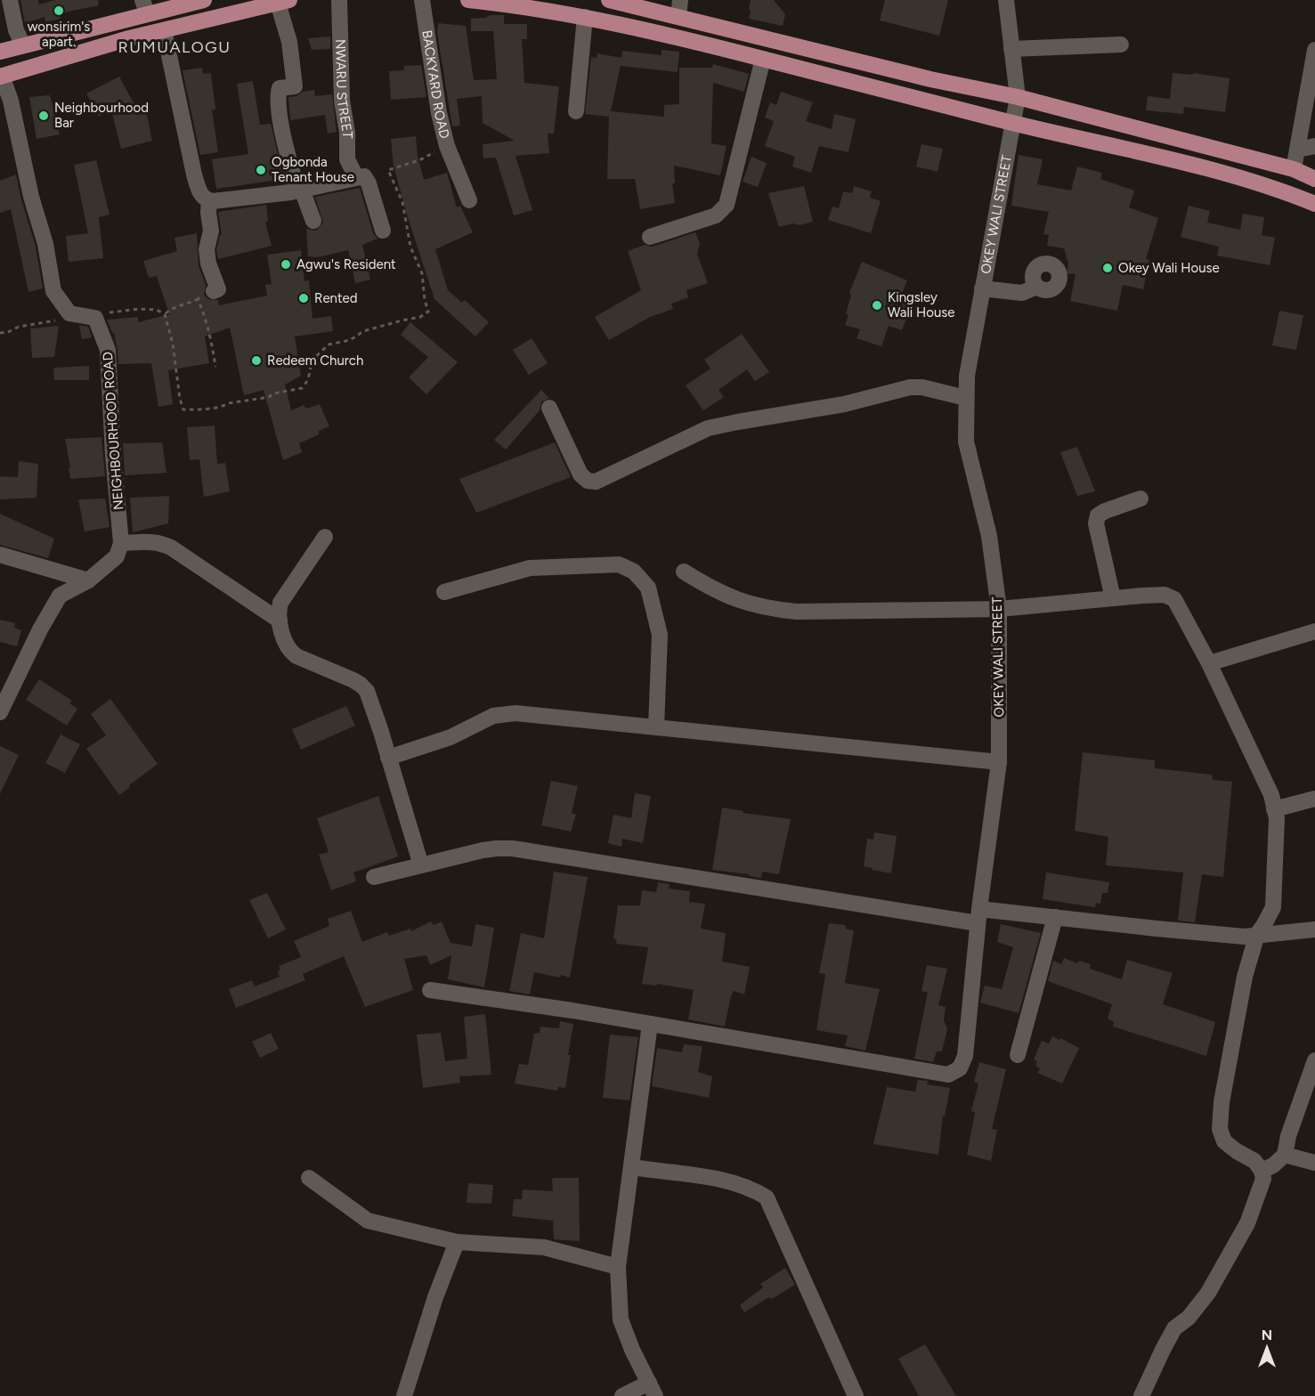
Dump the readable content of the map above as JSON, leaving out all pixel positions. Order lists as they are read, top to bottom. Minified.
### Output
{"streets":{"street":["BACKYARD ROAD","NWARU STREET","OKEY WALI STREET","NEIGHBOURHOOD ROAD"]},"districts":["RUMUALOGU"],"places":["wonsirim's apart.","Neighbourhood Bar","Ogbonda Tenant House","Agwu's Resident","Okey Wali House","Rented","Kingsley Wali House","Redeem Church"],"north":"top"}
